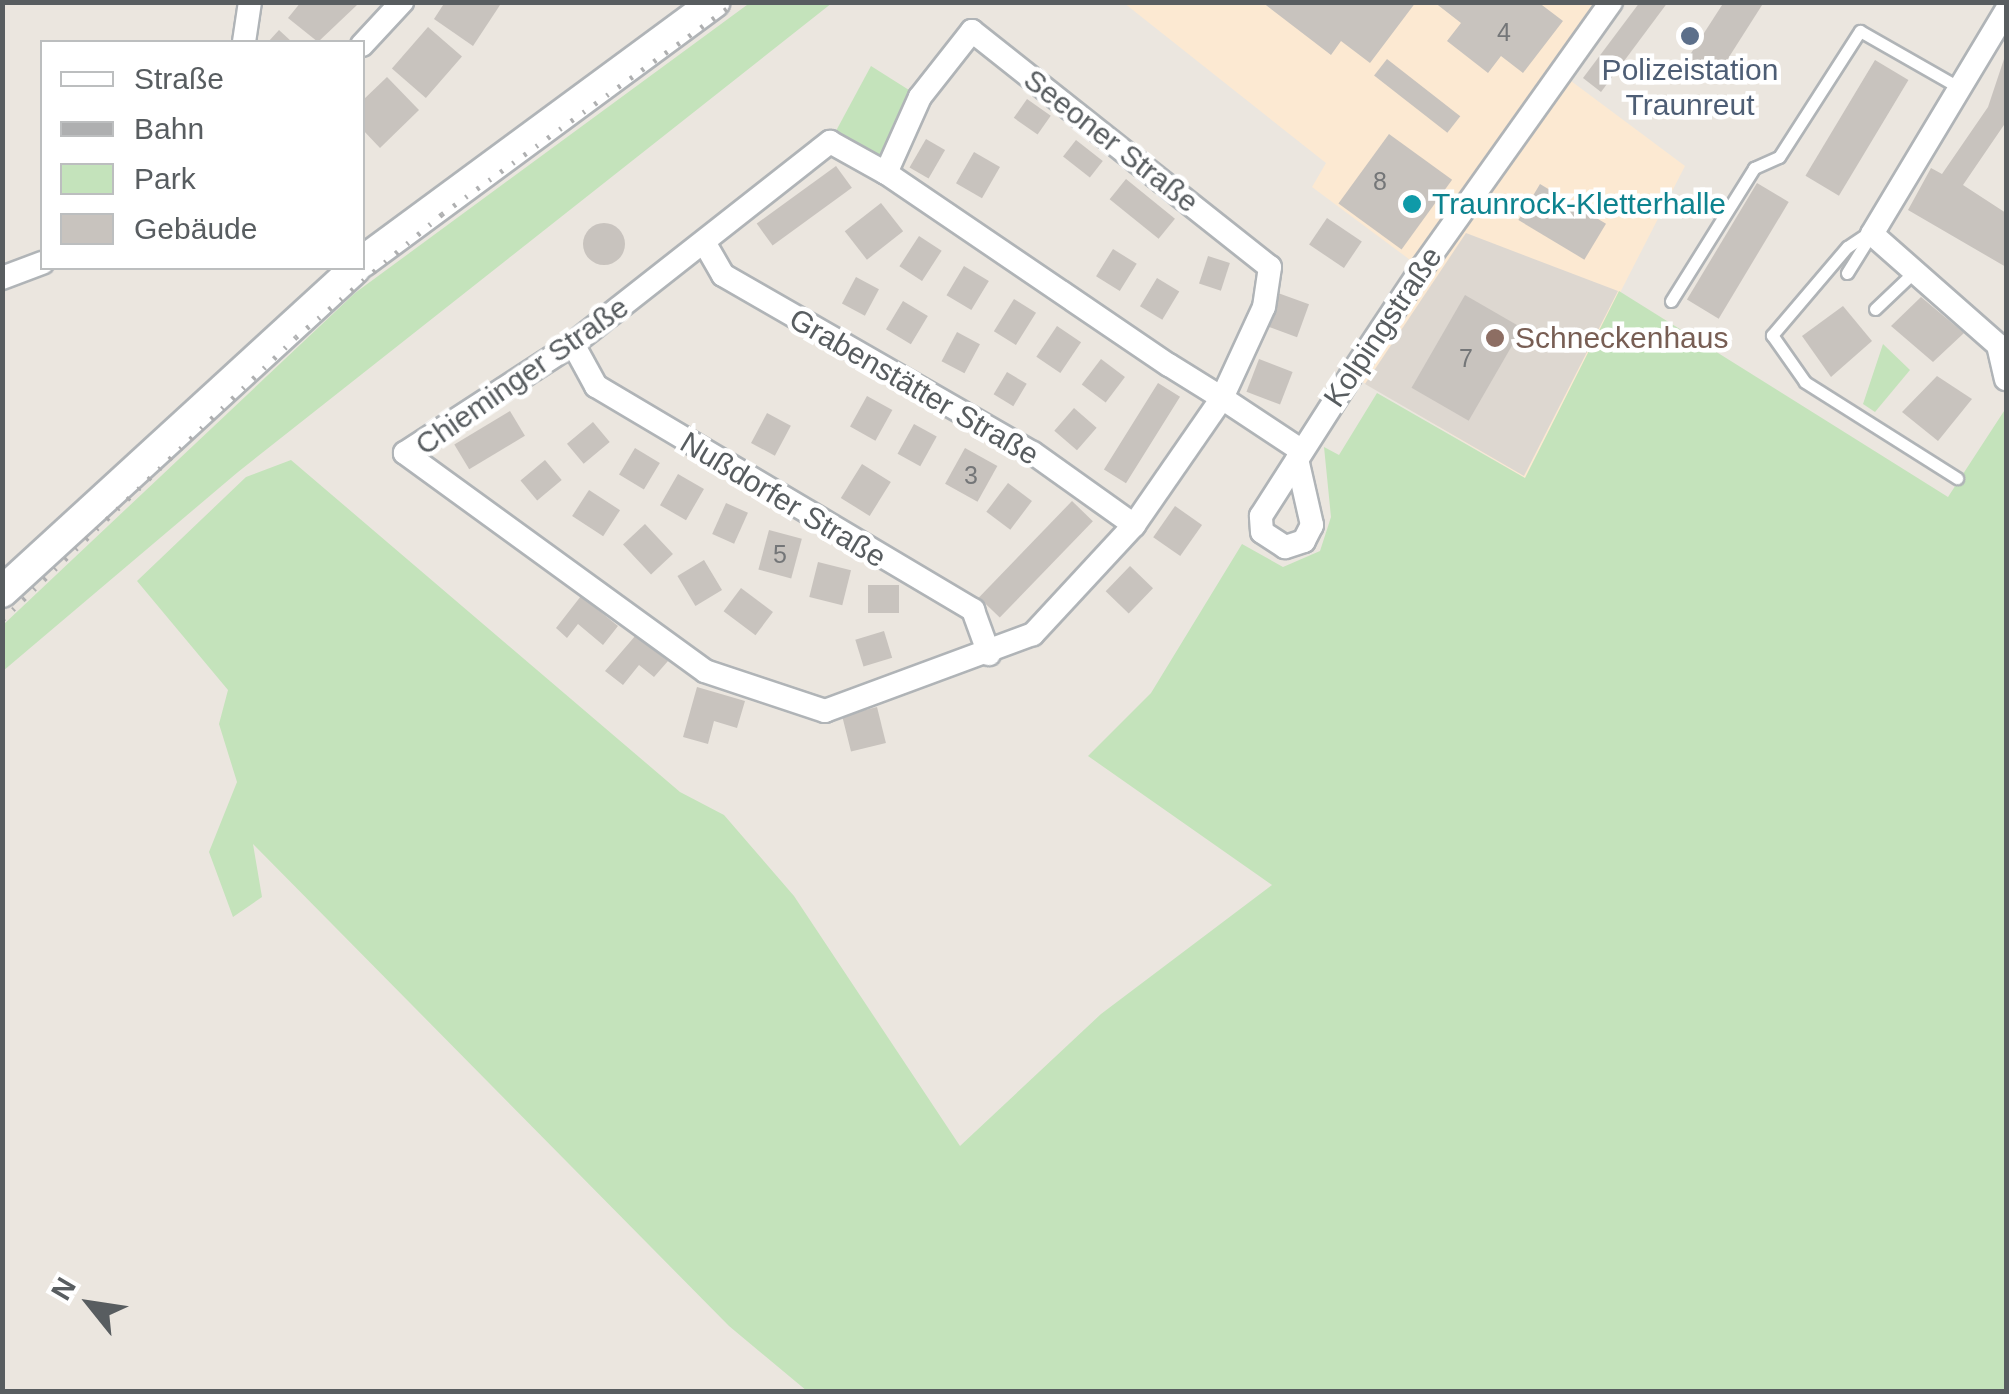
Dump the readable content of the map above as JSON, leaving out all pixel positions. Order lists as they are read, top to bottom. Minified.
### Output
{"streets":{"street":["Seeoner Straße","Kolpingstraße","Chieminger Straße","Grabenstätter Straße","Nußdorfer Straße"]},"crossings":[["Seeoner Straße","Chieminger Straße"],["Kolpingstraße","Chieminger Straße"],["Chieminger Straße","Grabenstätter Straße"],["Chieminger Straße","Nußdorfer Straße"]],"places":["Polizeistation Traunreut","Traunrock-Kletterhalle","Schneckenhaus"],"house_numbers":["4","8","7","3","5"],"legend":["Straße","Bahn","Park","Gebäude"],"north":"top left"}
